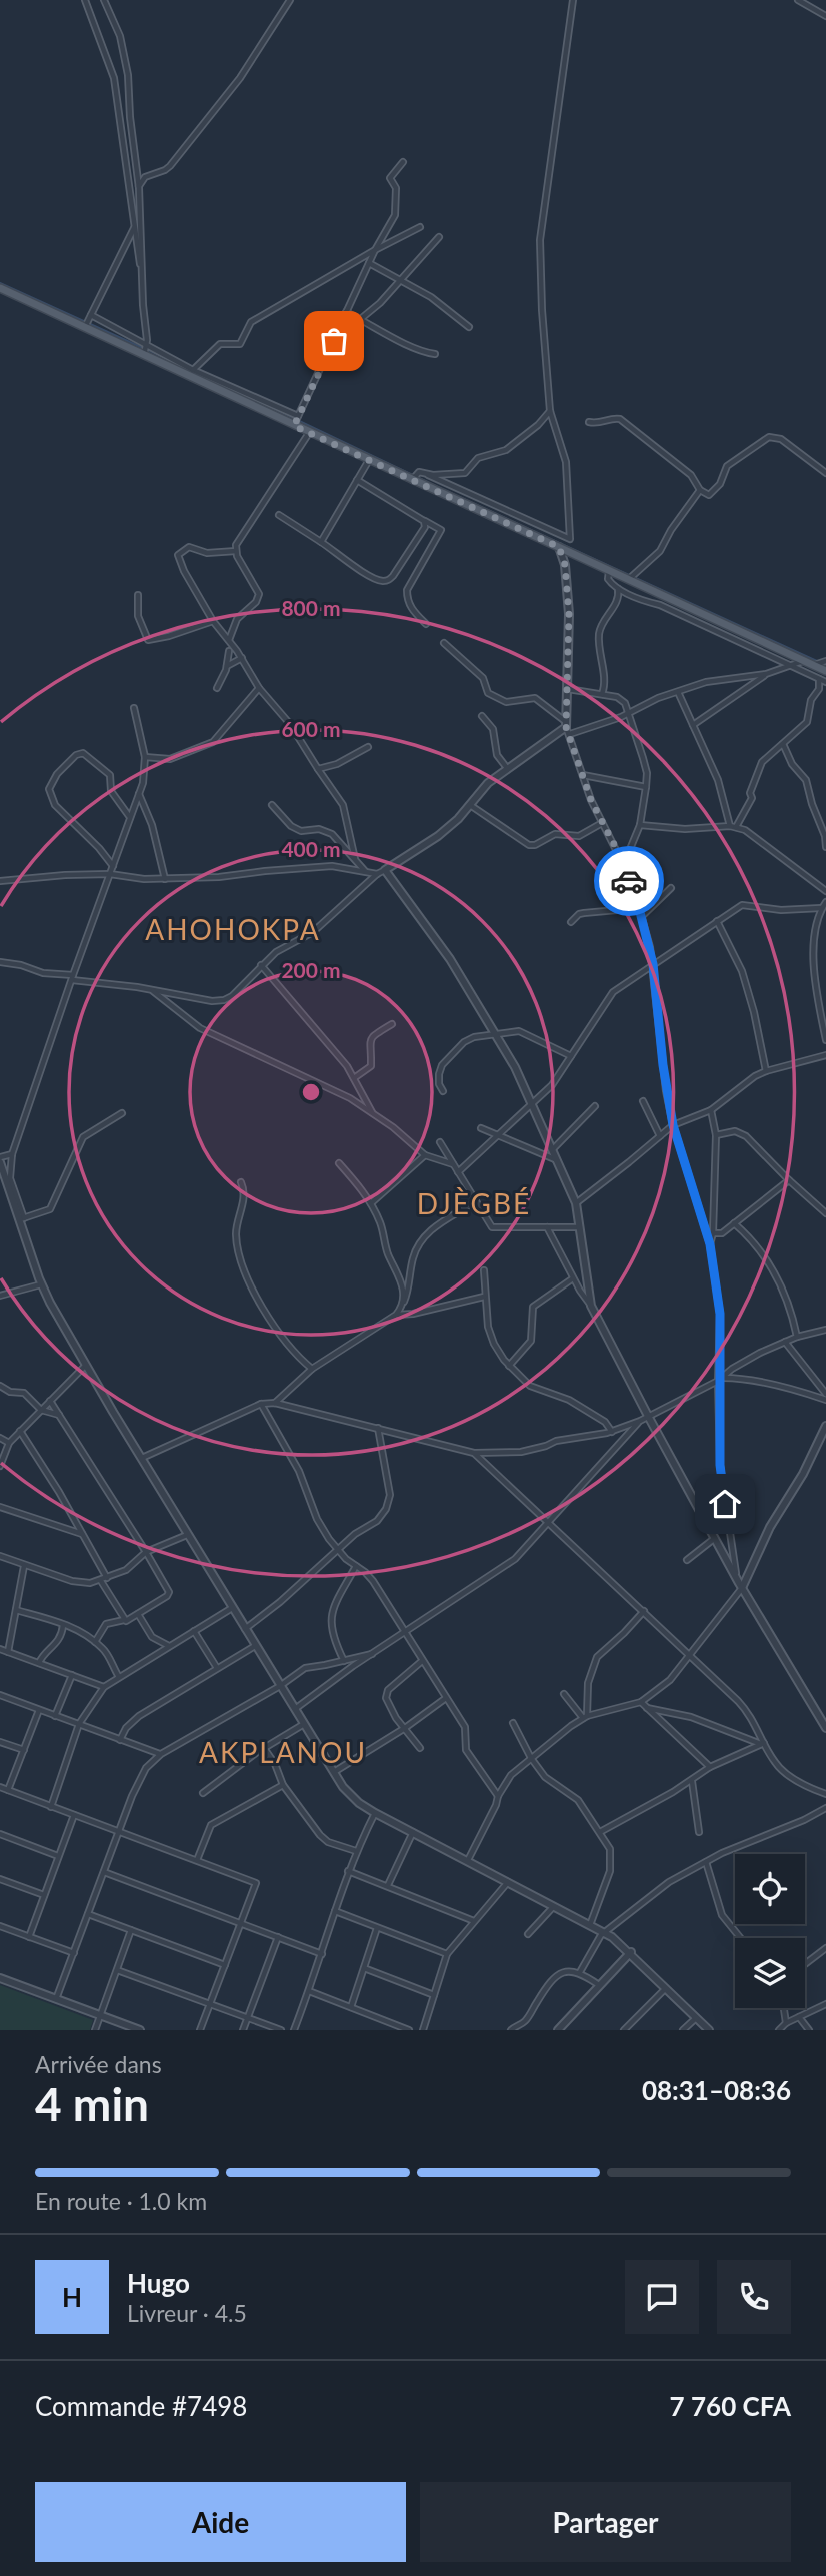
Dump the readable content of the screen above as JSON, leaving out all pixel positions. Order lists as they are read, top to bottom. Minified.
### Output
{"districts":["AHOHOKPA","DJÈGBÉ","AKPLANOU"],"page":{"heading":["4 min","Arrivée dans","08:31–08:36"],"panel":["Hugo","Livreur · 4.5","Commande #7498","7 760 CFA"],"bar":"En route · 1.0 km","round":"H","buttons":["Aide","Partager"]},"rings":["800 m","600 m","400 m","200 m"]}
